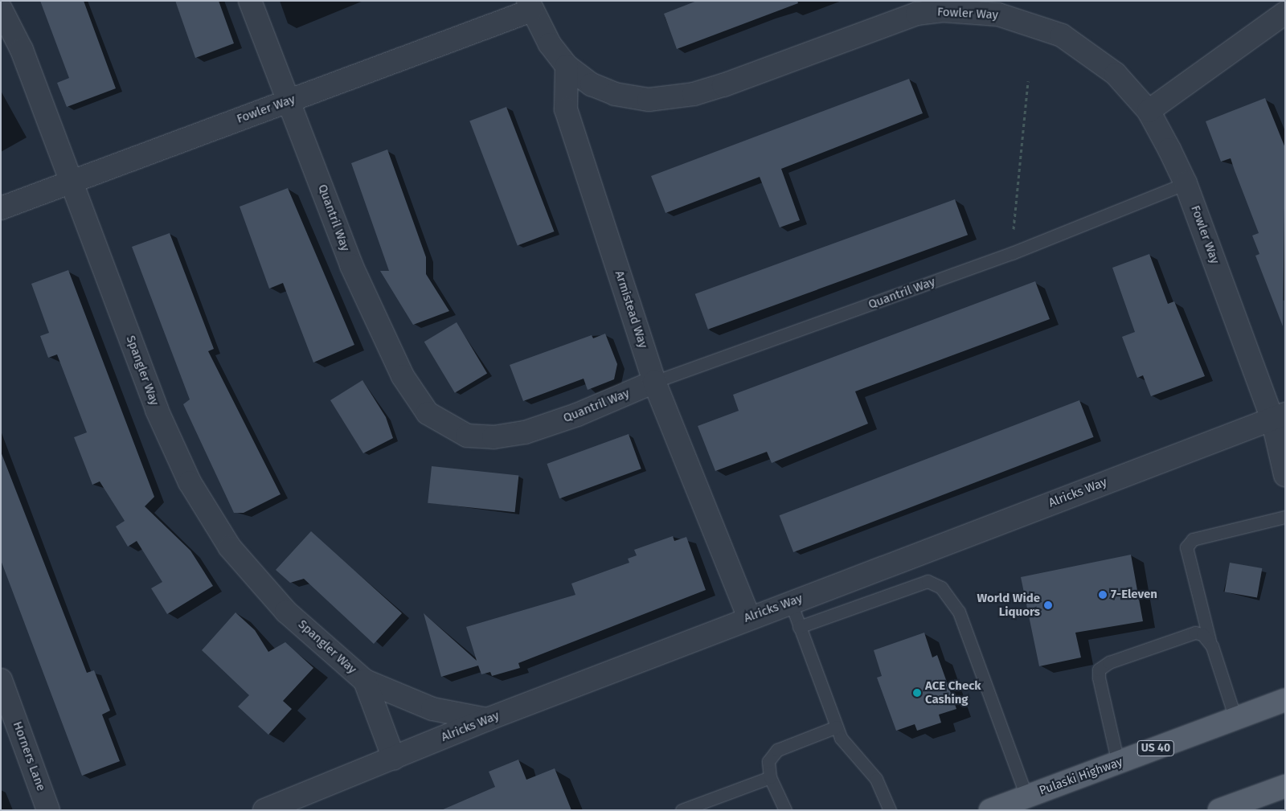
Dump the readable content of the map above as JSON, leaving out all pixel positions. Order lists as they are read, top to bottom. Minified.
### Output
{"streets":{"main road":["US 40","Pulaski Highway"],"street":["Fowler Way","Quantril Way","Armistead Way","Spangler Way","Alricks Way","Horners Lane"]},"crossings":[["Fowler Way","Quantril Way"],["Fowler Way","Armistead Way"],["Fowler Way","Spangler Way"],["Fowler Way","Alricks Way"],["Quantril Way","Armistead Way"],["Armistead Way","Alricks Way"],["Spangler Way","Alricks Way"]],"places":["7-Eleven","World Wide Liquors","ACE Check Cashing"]}
